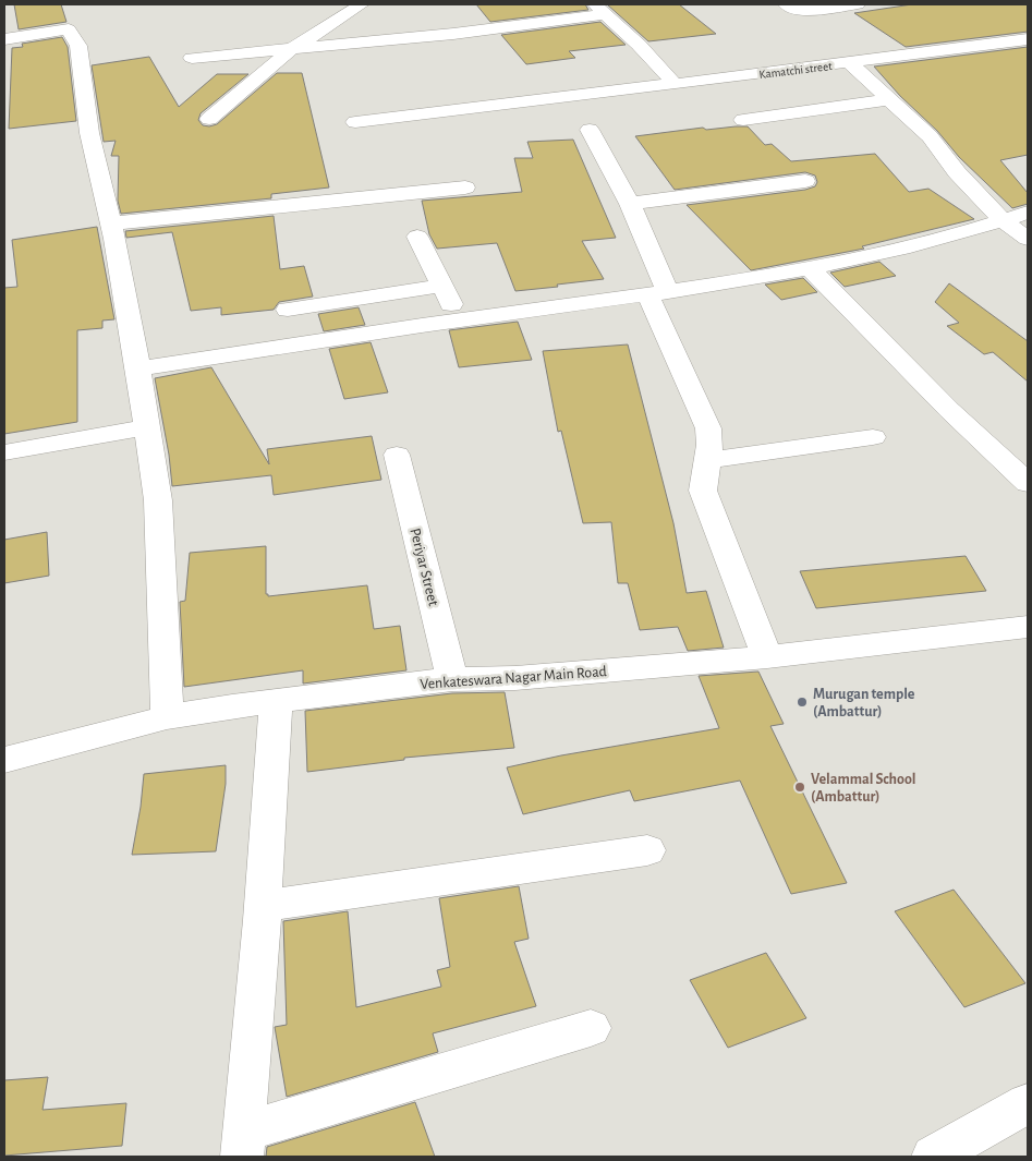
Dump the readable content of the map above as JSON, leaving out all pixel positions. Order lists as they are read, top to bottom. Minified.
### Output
{"streets":{"street":["Kamatchi street","Periyar Street","Venkateswara Nagar Main Road"]},"crossings":[["Periyar Street","Venkateswara Nagar Main Road"]],"places":["Murugan temple (Ambattur)","Velammal School (Ambattur)"]}
